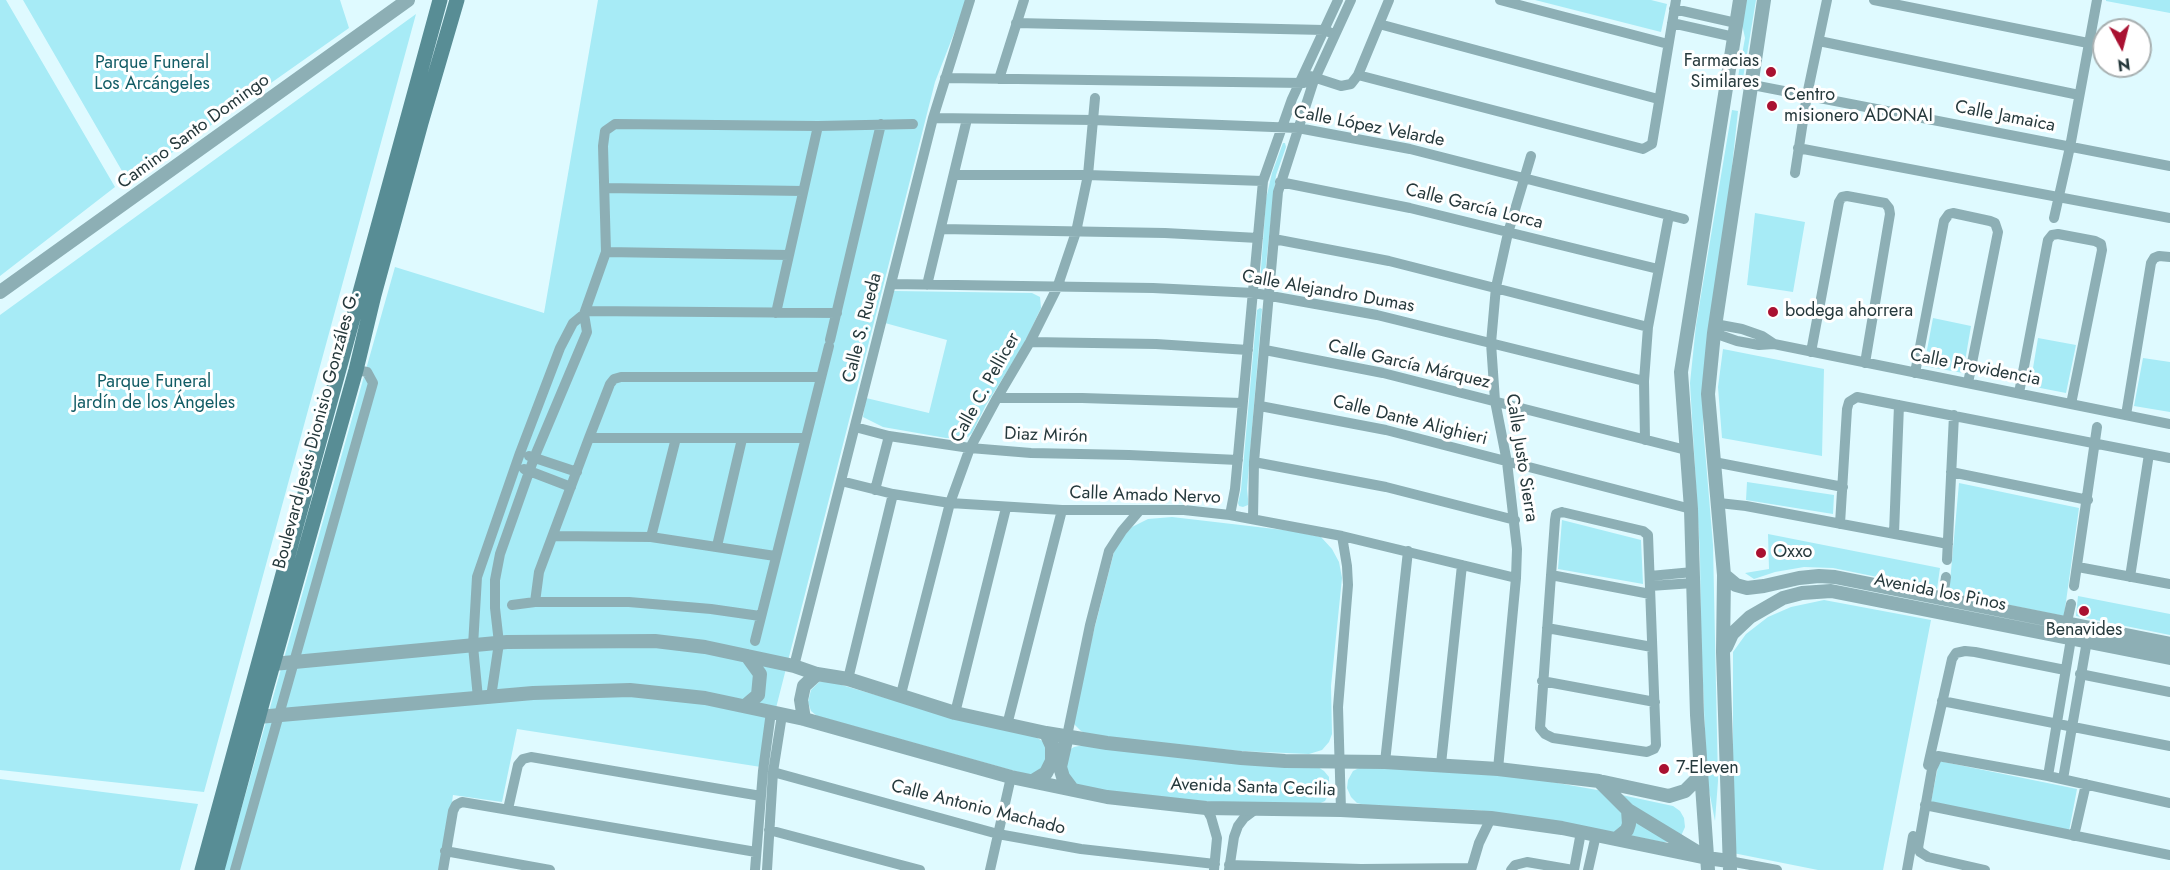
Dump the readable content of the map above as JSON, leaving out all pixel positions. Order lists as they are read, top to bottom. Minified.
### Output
{"streets":{"main road":["Boulevard Jesús Dionisio Gonzáles G."],"street":["Calle Jamaica","Calle López Velarde","Camino Santo Domingo","Calle García Lorca","Calle Alejandro Dumas","Calle S. Rueda","Calle García Márquez","Calle Providencia","Calle C. Pellicer","Calle Dante Alighieri","Diaz Mirón","Calle Justo Sierra","Calle Amado Nervo","Avenida los Pinos","Avenida Santa Cecilia","Calle Antonio Machado"]},"crossings":[["Calle López Velarde","Calle S. Rueda"],["Calle López Velarde","Calle C. Pellicer"],["Calle López Velarde","Calle Justo Sierra"],["Calle García Lorca","Calle Justo Sierra"],["Calle Alejandro Dumas","Calle S. Rueda"],["Calle Alejandro Dumas","Calle C. Pellicer"],["Calle Alejandro Dumas","Calle Justo Sierra"],["Calle S. Rueda","Diaz Mirón"],["Calle S. Rueda","Calle Amado Nervo"],["Calle S. Rueda","Avenida Santa Cecilia"],["Calle García Márquez","Calle Justo Sierra"],["Calle C. Pellicer","Diaz Mirón"],["Calle C. Pellicer","Calle Amado Nervo"],["Calle C. Pellicer","Avenida Santa Cecilia"],["Calle Dante Alighieri","Calle Justo Sierra"],["Boulevard Jesús Dionisio Gonzáles G.","Avenida Santa Cecilia"],["Calle Justo Sierra","Calle Amado Nervo"],["Calle Justo Sierra","Avenida Santa Cecilia"]],"parks":["Parque Funeral Los Arcángeles","Parque Funeral Jardín de los Ángeles"],"places":["Farmacias Similares","Centro misionero ADONAI","bodega ahorrera","Oxxo","Benavides","7-Eleven"],"north":"bottom"}
